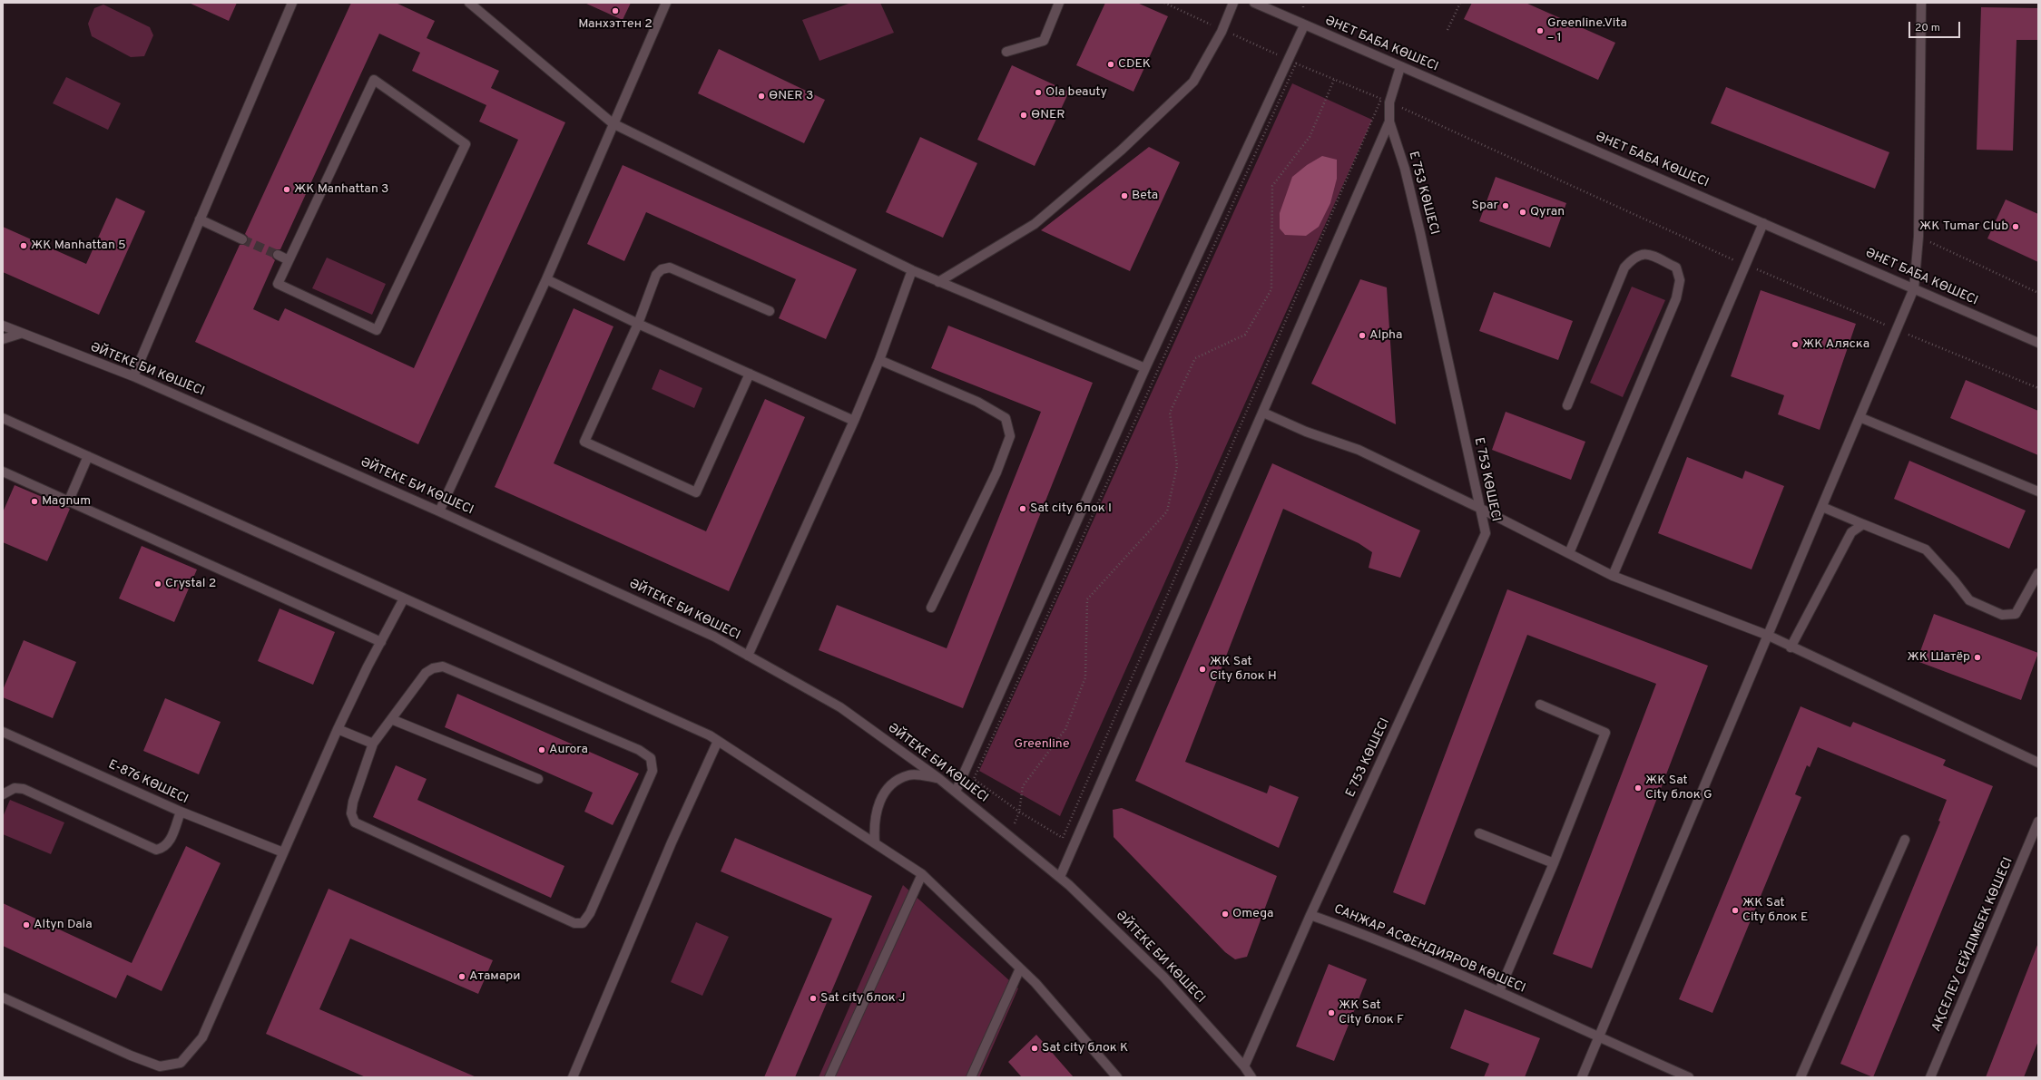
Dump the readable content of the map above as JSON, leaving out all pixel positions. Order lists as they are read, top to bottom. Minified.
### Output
{"streets":{"street":["ӘНЕТ БАБА КӨШЕСІ","Е 753 КӨШЕСІ","ӘЙТЕКЕ БИ КӨШЕСІ","Е-876 КӨШЕСІ","АҚСЕЛЕУ СЕЙДІМБЕК КӨШЕСІ","САНЖАР АСФЕНДИЯРОВ КӨШЕСІ"]},"crossings":[["ӘНЕТ БАБА КӨШЕСІ","Е 753 КӨШЕСІ"],["Е 753 КӨШЕСІ","САНЖАР АСФЕНДИЯРОВ КӨШЕСІ"]],"parks":["Greenline"],"places":["Манхэттен 2","Greenline.Vita – 1","CDEK","Ola beauty","ӨNER 3","ӨNER","ЖК Manhattan 3","Beta","Spar","Qyran","ЖК Tumar Club","ЖК Manhattan 5","Alpha","ЖК Аляска","Magnum","Sat city блок I","Crystal 2","ЖК Шатёр","ЖК Sat City блок H","Aurora","ЖК Sat City блок G","ЖК Sat City блок E","Omega","Altyn Dala","Атамари","Sat city блок J","ЖК Sat City блок F","Sat city блок K"],"scale_bar":"20 m"}
